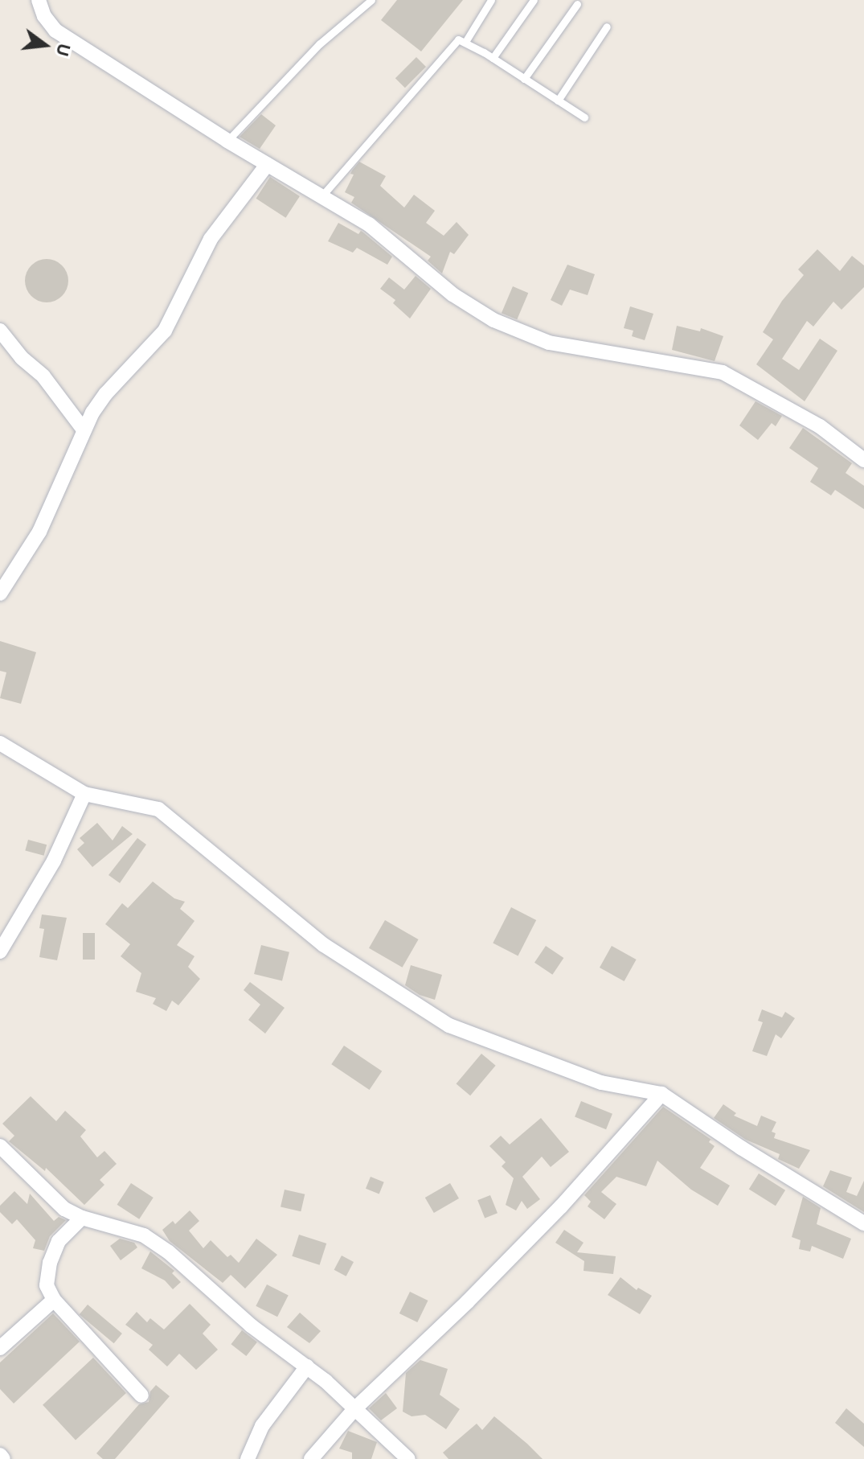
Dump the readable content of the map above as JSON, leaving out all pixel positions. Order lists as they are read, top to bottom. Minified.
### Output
{"north":"right"}
